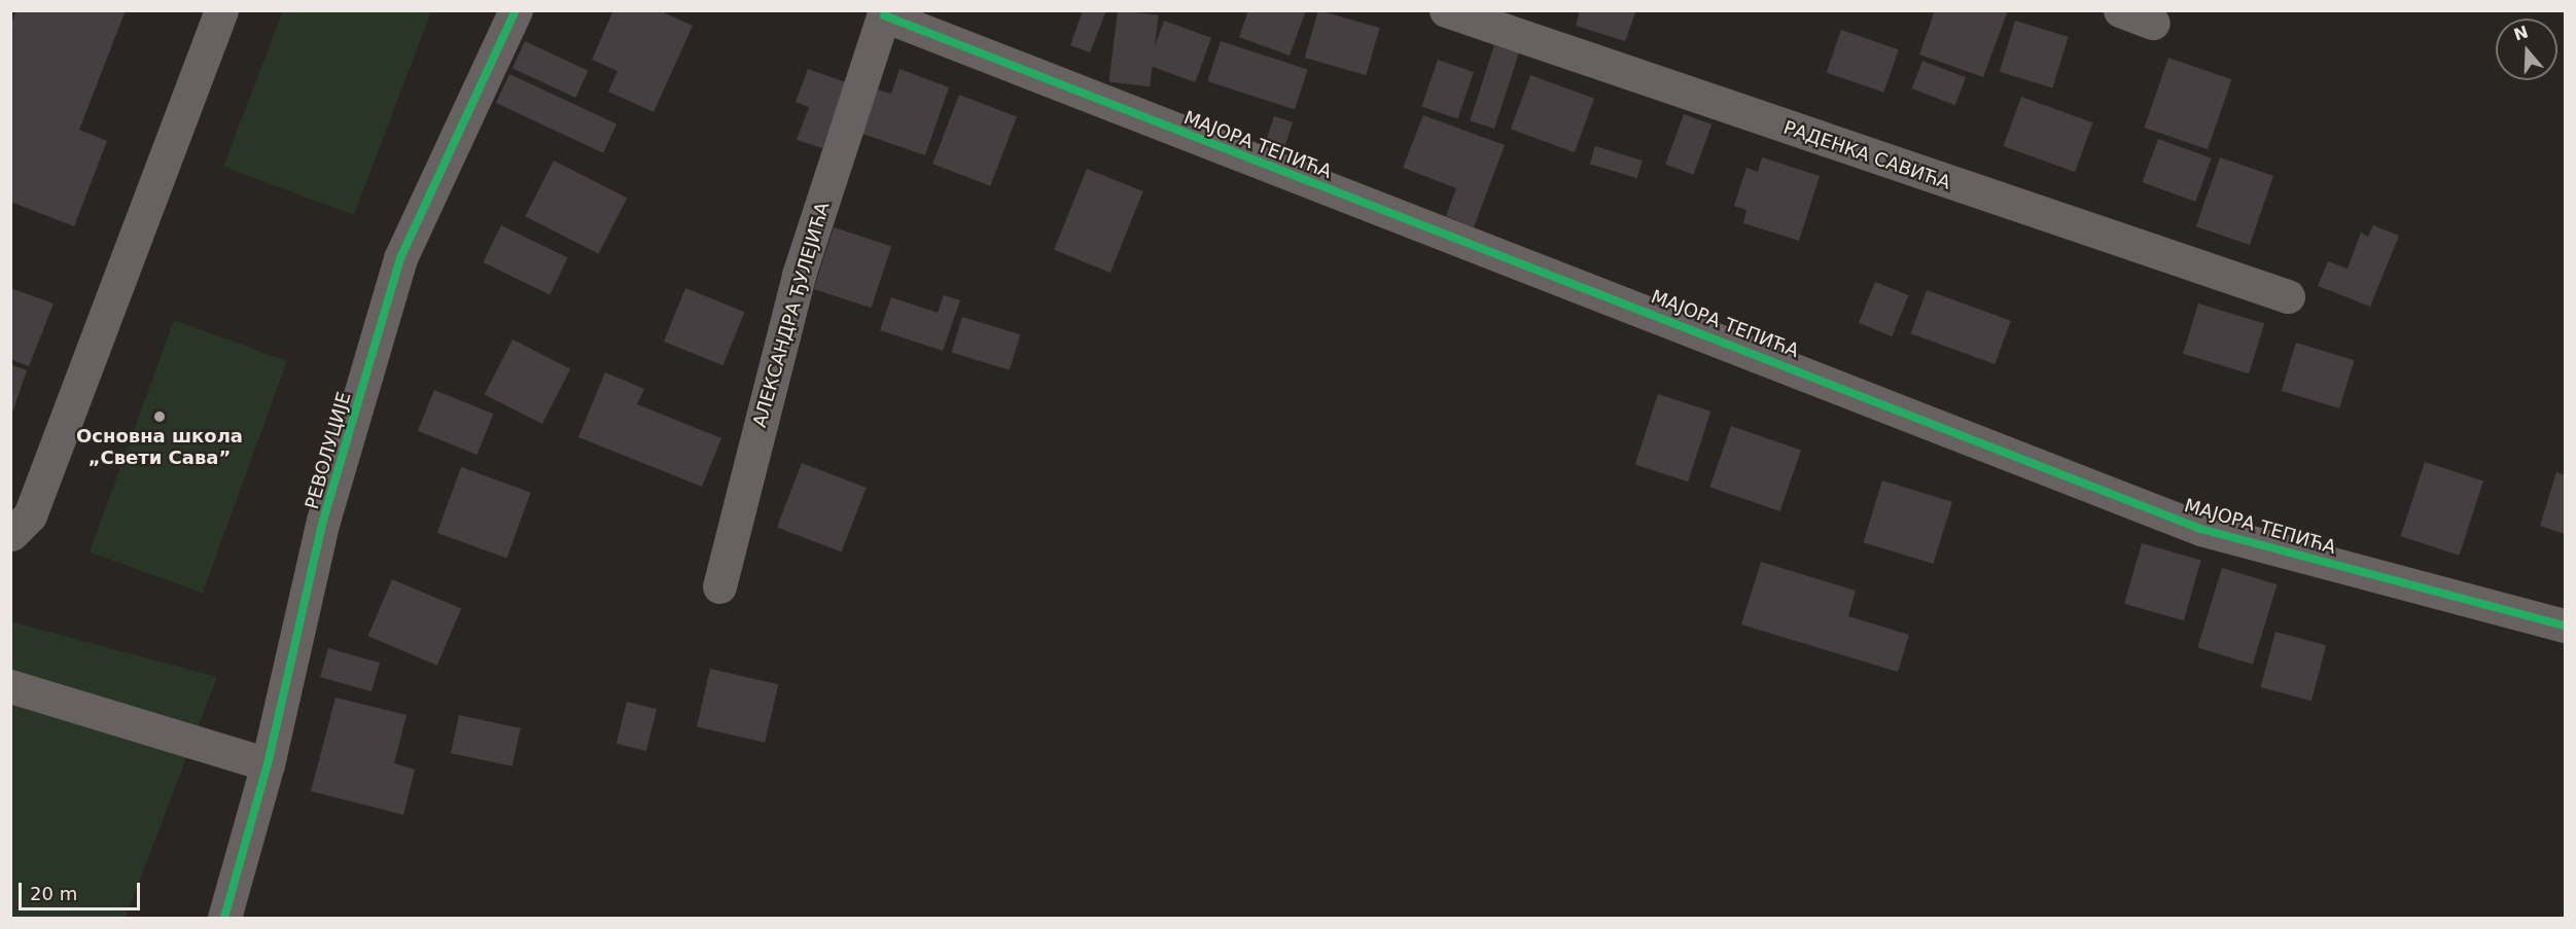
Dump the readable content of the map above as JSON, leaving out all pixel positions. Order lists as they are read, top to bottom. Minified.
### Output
{"streets":{"street":["МАЈОРА ТЕПИЋА","РАДЕНКА САВИЋА","АЛЕКСАНДРА ЂУЛЕЈИЋА","РЕВОЛУЦИЈЕ"]},"crossings":[["МАЈОРА ТЕПИЋА","АЛЕКСАНДРА ЂУЛЕЈИЋА"]],"places":["Основна школа „Свети Сава”"],"scale_bar":"20 m","north":"top"}
